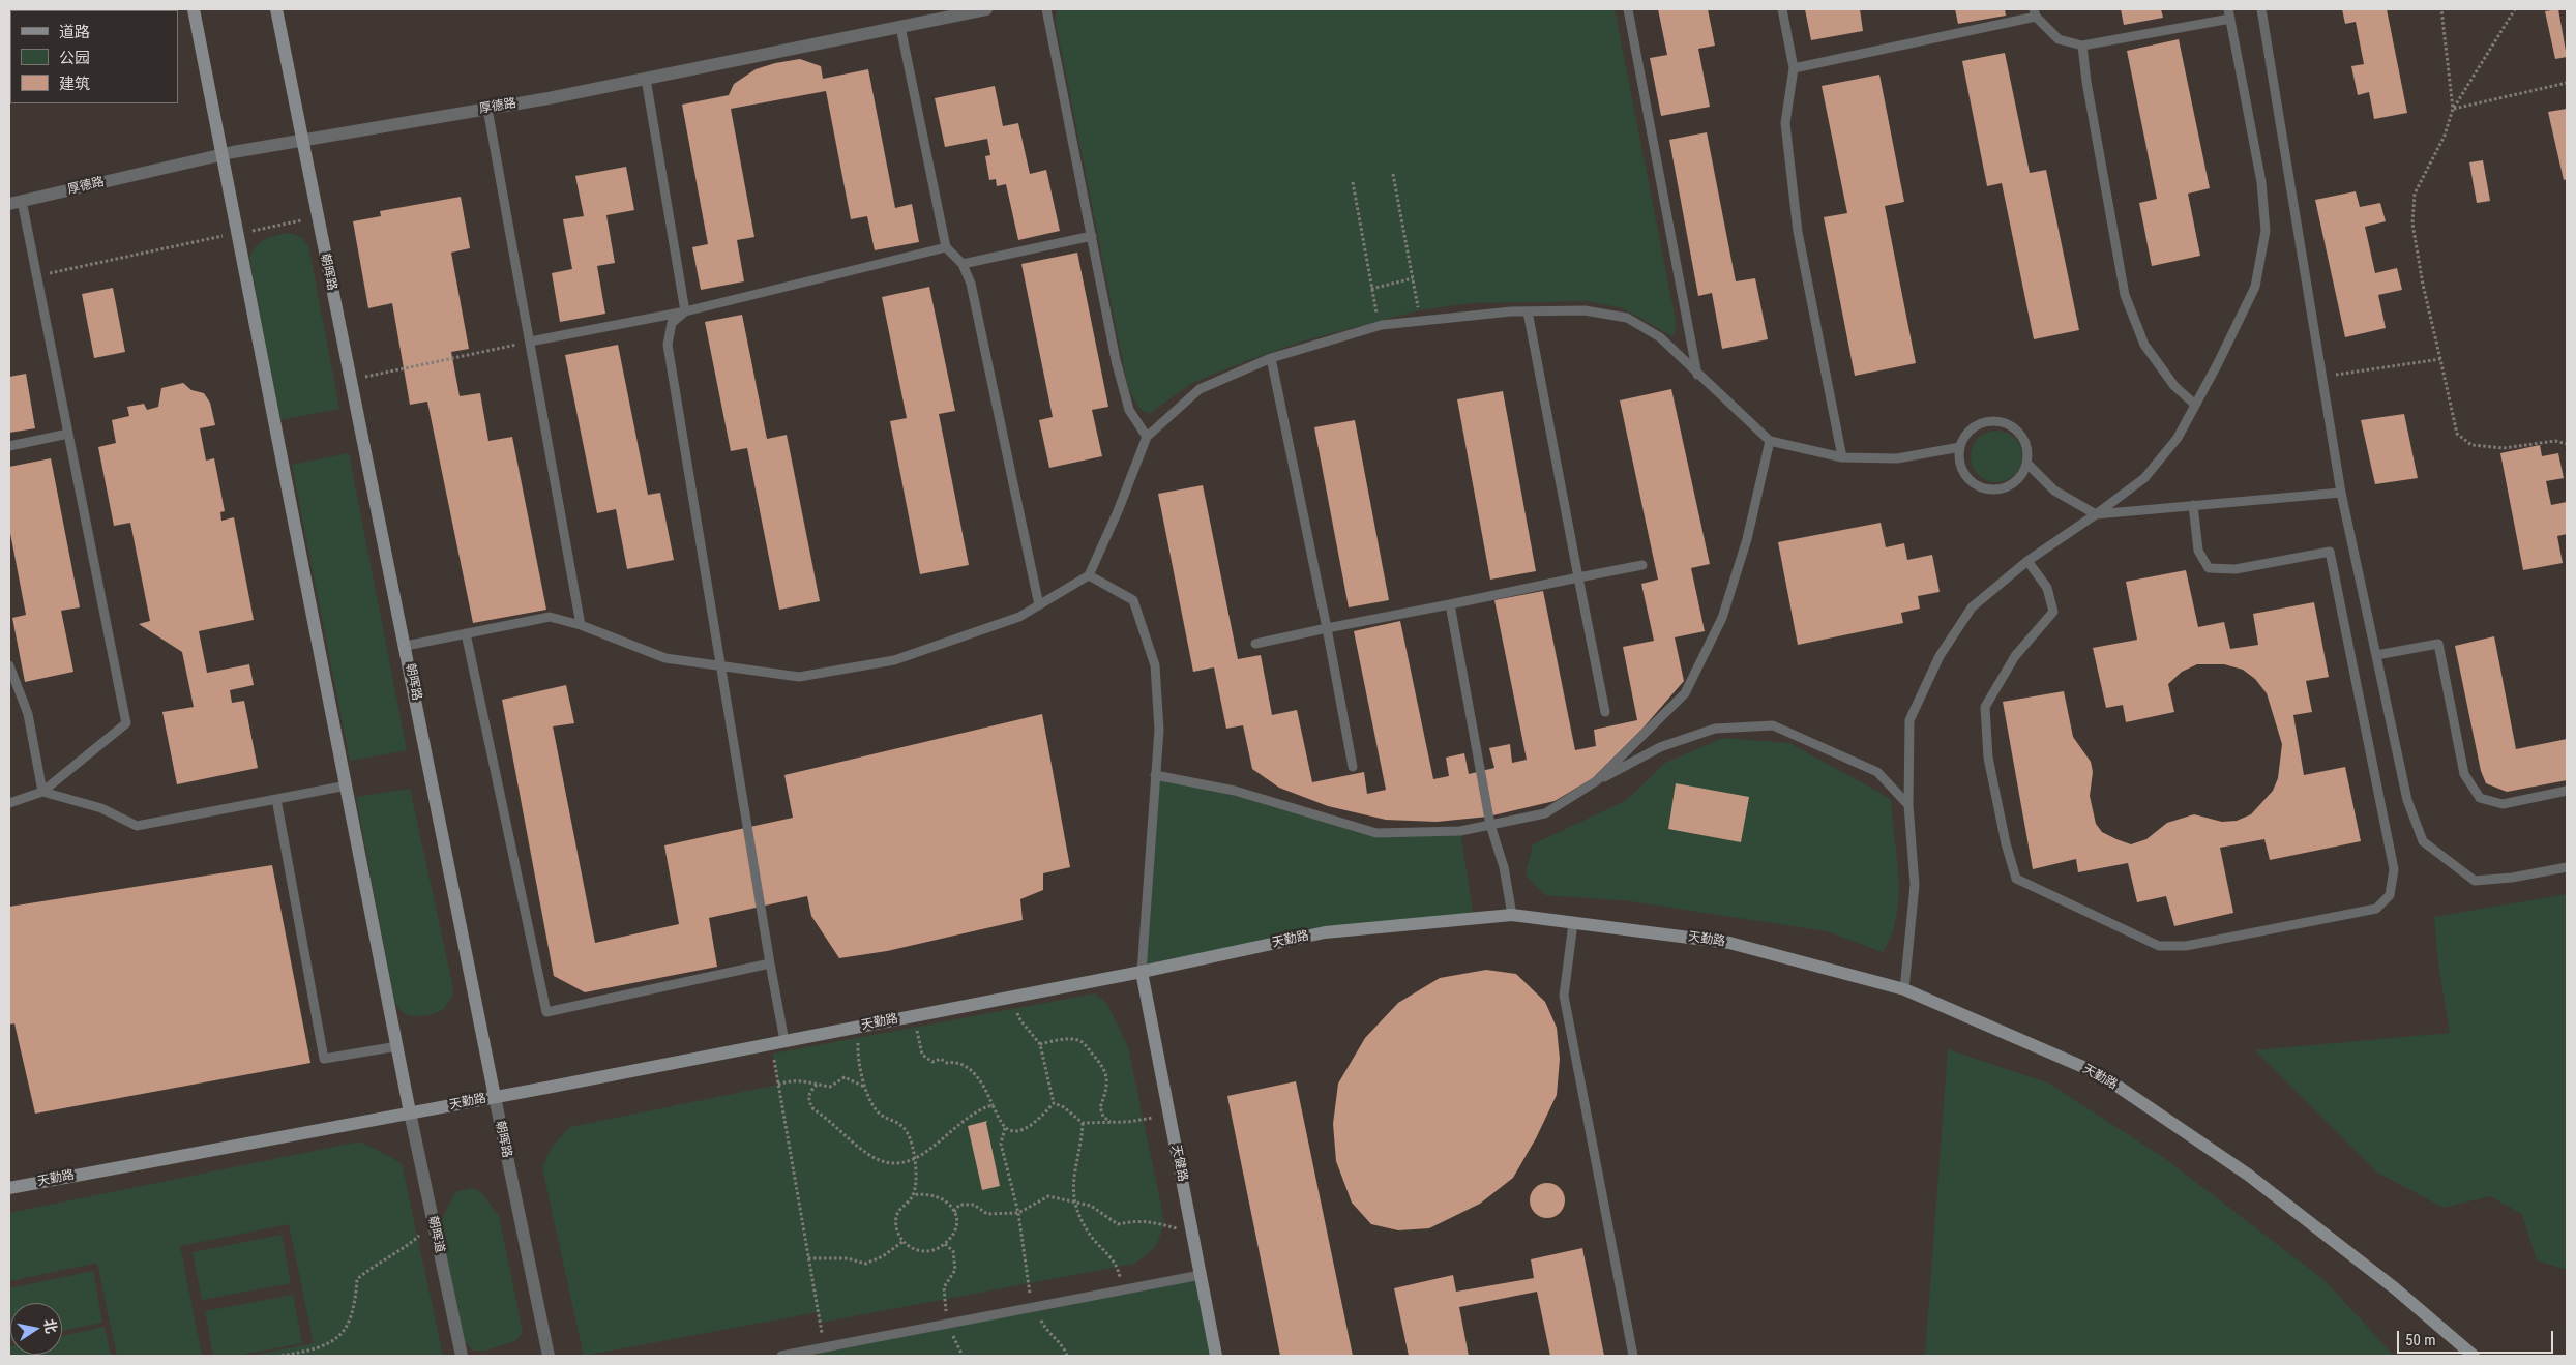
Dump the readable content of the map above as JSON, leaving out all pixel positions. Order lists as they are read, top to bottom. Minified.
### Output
{"streets":{"street":["厚德路","朝晖路","天勤路","天健路","朝晖道"]},"crossings":[["厚德路","朝晖路"],["朝晖路","天勤路"],["天勤路","天健路"],["天勤路","朝晖道"]],"legend":["道路","公园","建筑"],"scale_bar":"50 m","north":"right"}
